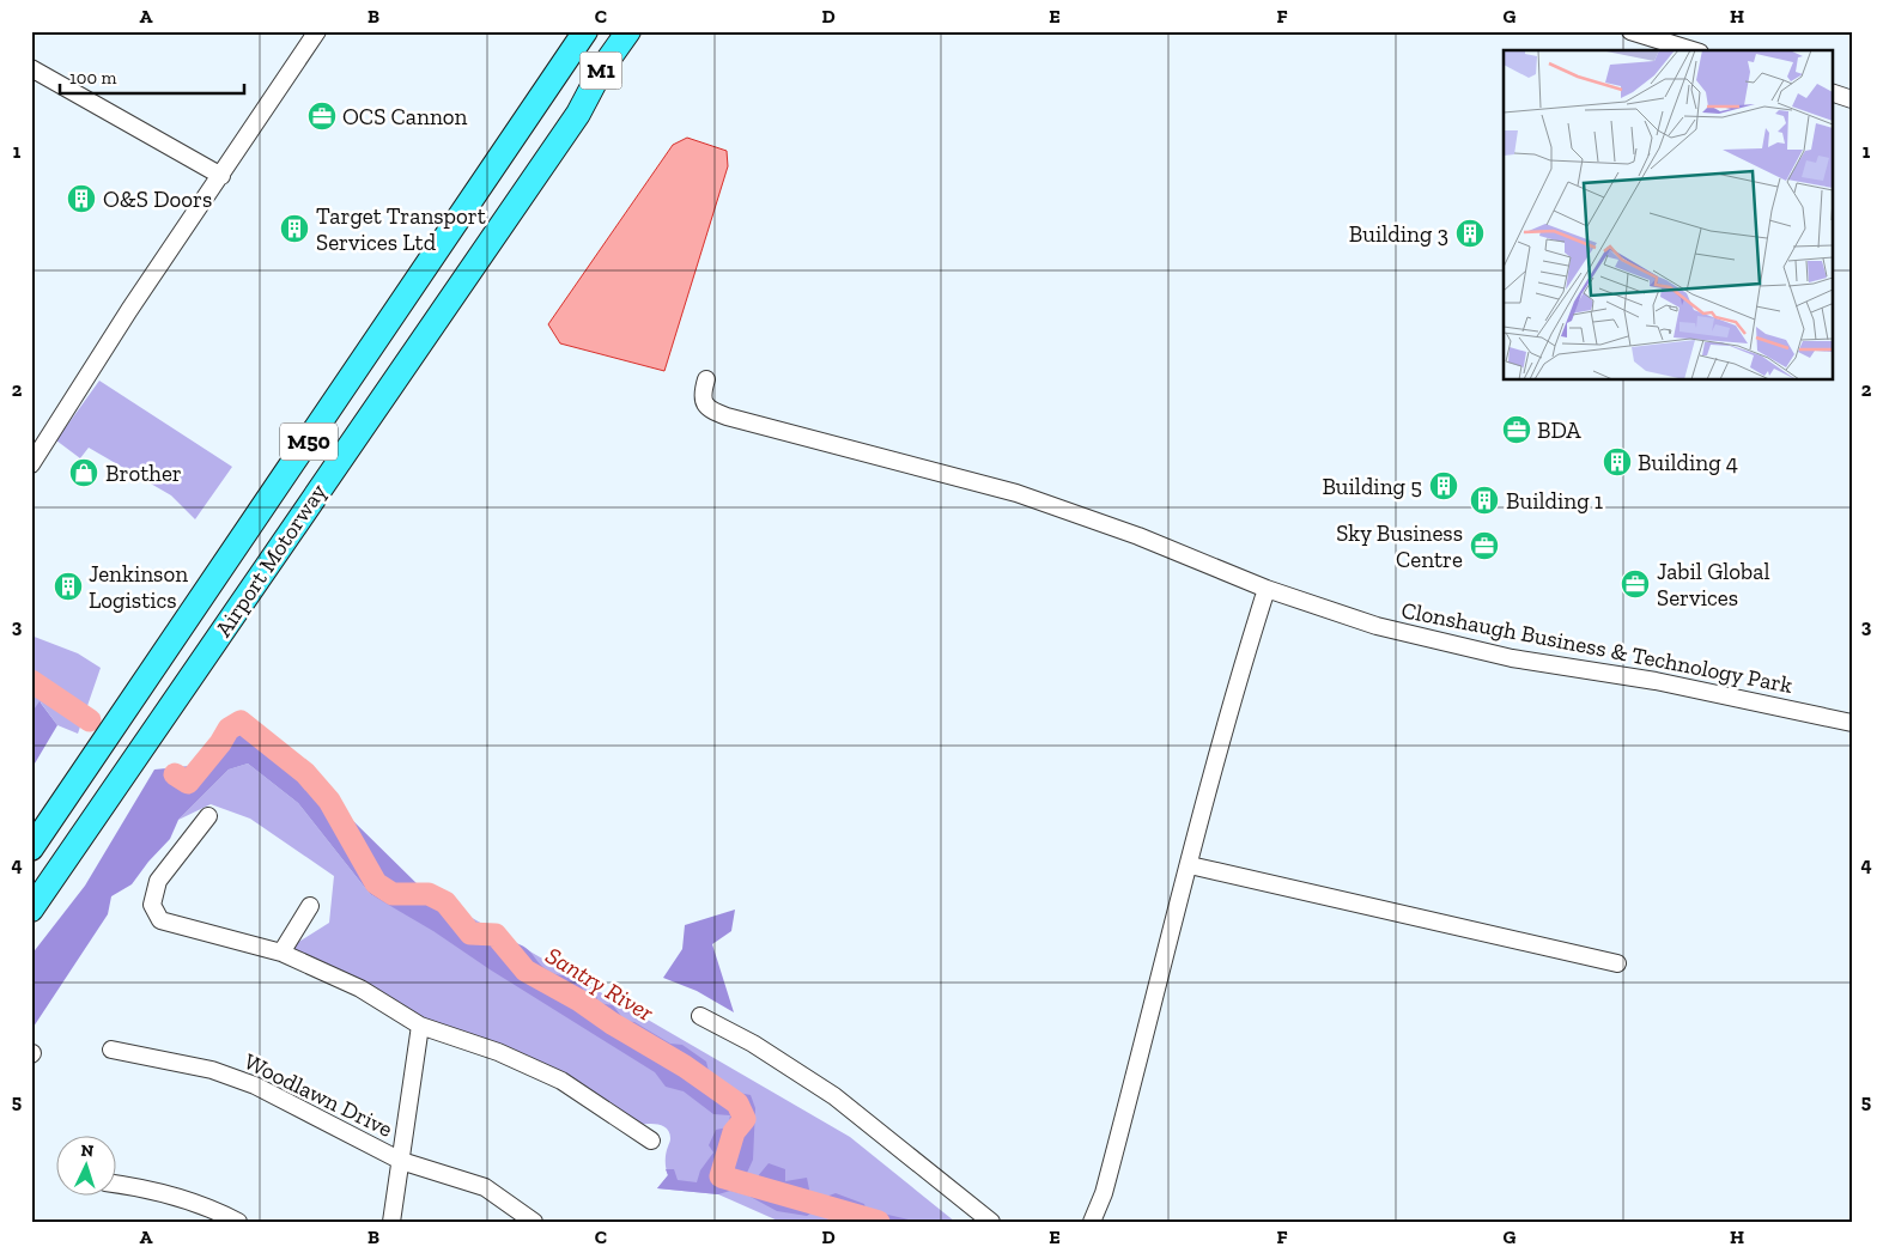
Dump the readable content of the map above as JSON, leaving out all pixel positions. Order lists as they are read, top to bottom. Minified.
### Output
{"streets":{"highway":["M1","M50","Airport Motorway"],"street":["Clonshaugh Business & Technology Park","Woodlawn Drive"]},"crossings":[["M50","Airport Motorway"]],"water":["Santry River"],"places":{"office":["OCS Cannon","BDA","Sky Business Centre","Jabil Global Services"],"building":["O&S Doors","Target Transport Services Ltd","Building 3","Building 4","Building 5","Building 1","Jenkinson Logistics"],"shop":["Brother"]},"scale_bar":"100 m","north":"top","grid":{"columns":["A","B","C","D","E","F","G","H"],"rows":["1","2","3","4","5"]}}
